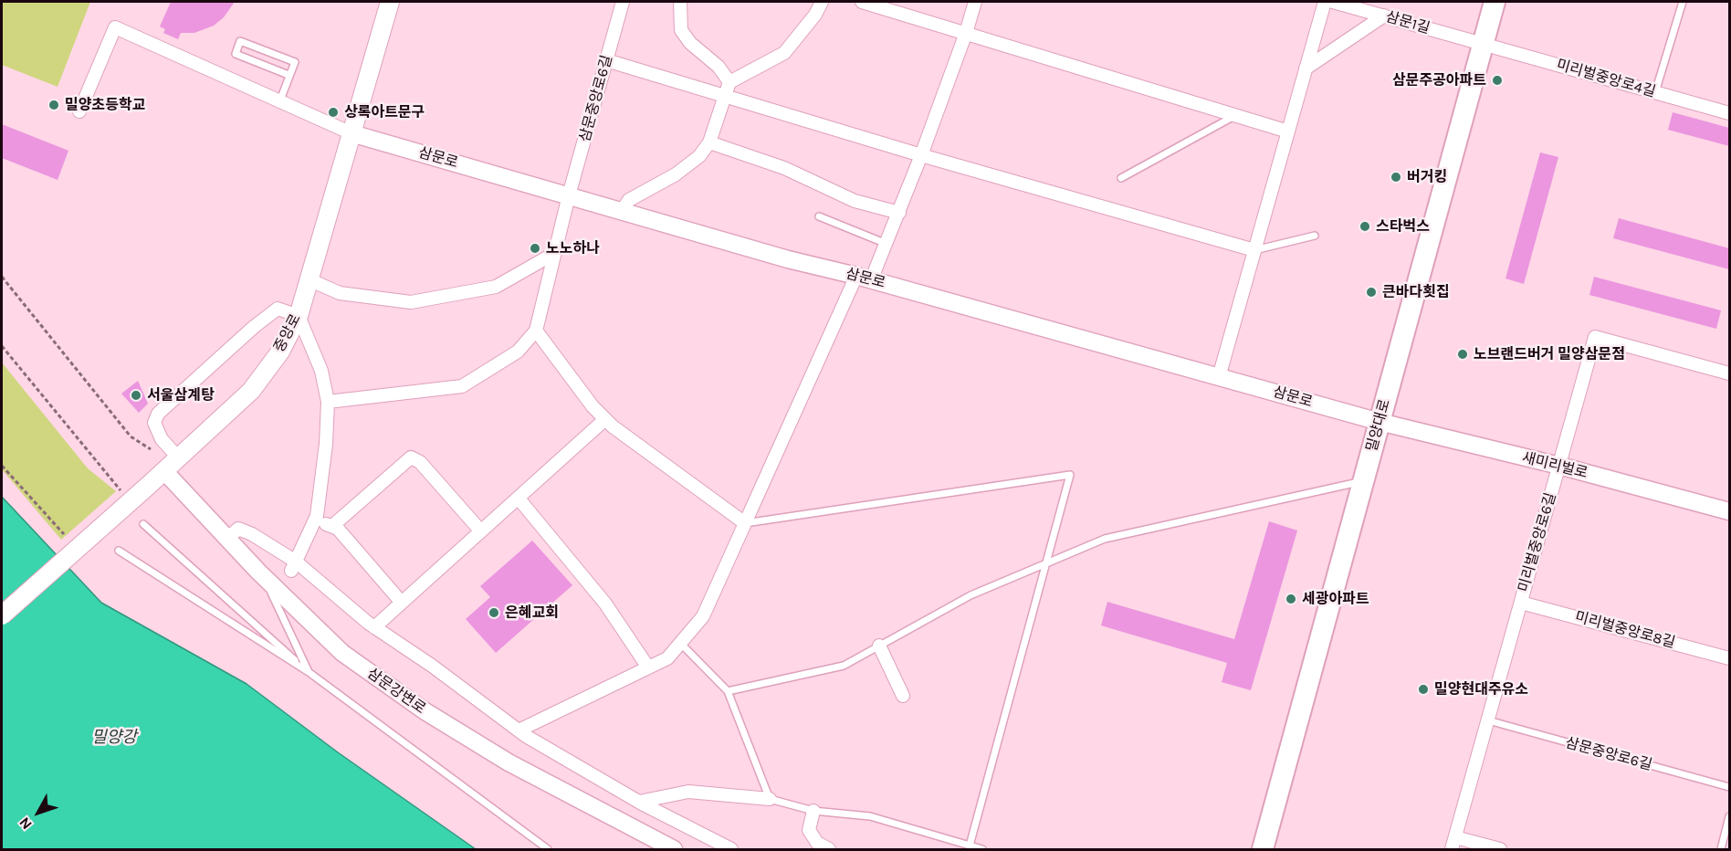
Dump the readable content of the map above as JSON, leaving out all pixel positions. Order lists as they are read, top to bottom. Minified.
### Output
{"streets":{"main road":["중앙로","밀양대로"],"street":["삼문1길","미리벌중앙로4길","삼문중앙로6길","삼문로","새미리벌로","미리벌중앙로6길","미리벌중앙로8길","삼문강변로"]},"crossings":[["삼문1길","미리벌중앙로4길"],["삼문1길","밀양대로"],["미리벌중앙로4길","밀양대로"],["삼문중앙로6길","삼문로"],["삼문중앙로6길","미리벌중앙로6길"],["삼문로","중앙로"],["삼문로","밀양대로"],["삼문로","새미리벌로"],["중앙로","삼문강변로"],["밀양대로","새미리벌로"],["새미리벌로","미리벌중앙로6길"],["미리벌중앙로6길","미리벌중앙로8길"]],"water":["밀양강"],"places":["삼문주공아파트","밀양초등학교","상록아트문구","버거킹","스타벅스","노노하나","큰바다횟집","노브랜드버거 밀양삼문점","서울삼계탕","세광아파트","은혜교회","밀양현대주유소"],"north":"bottom left"}
